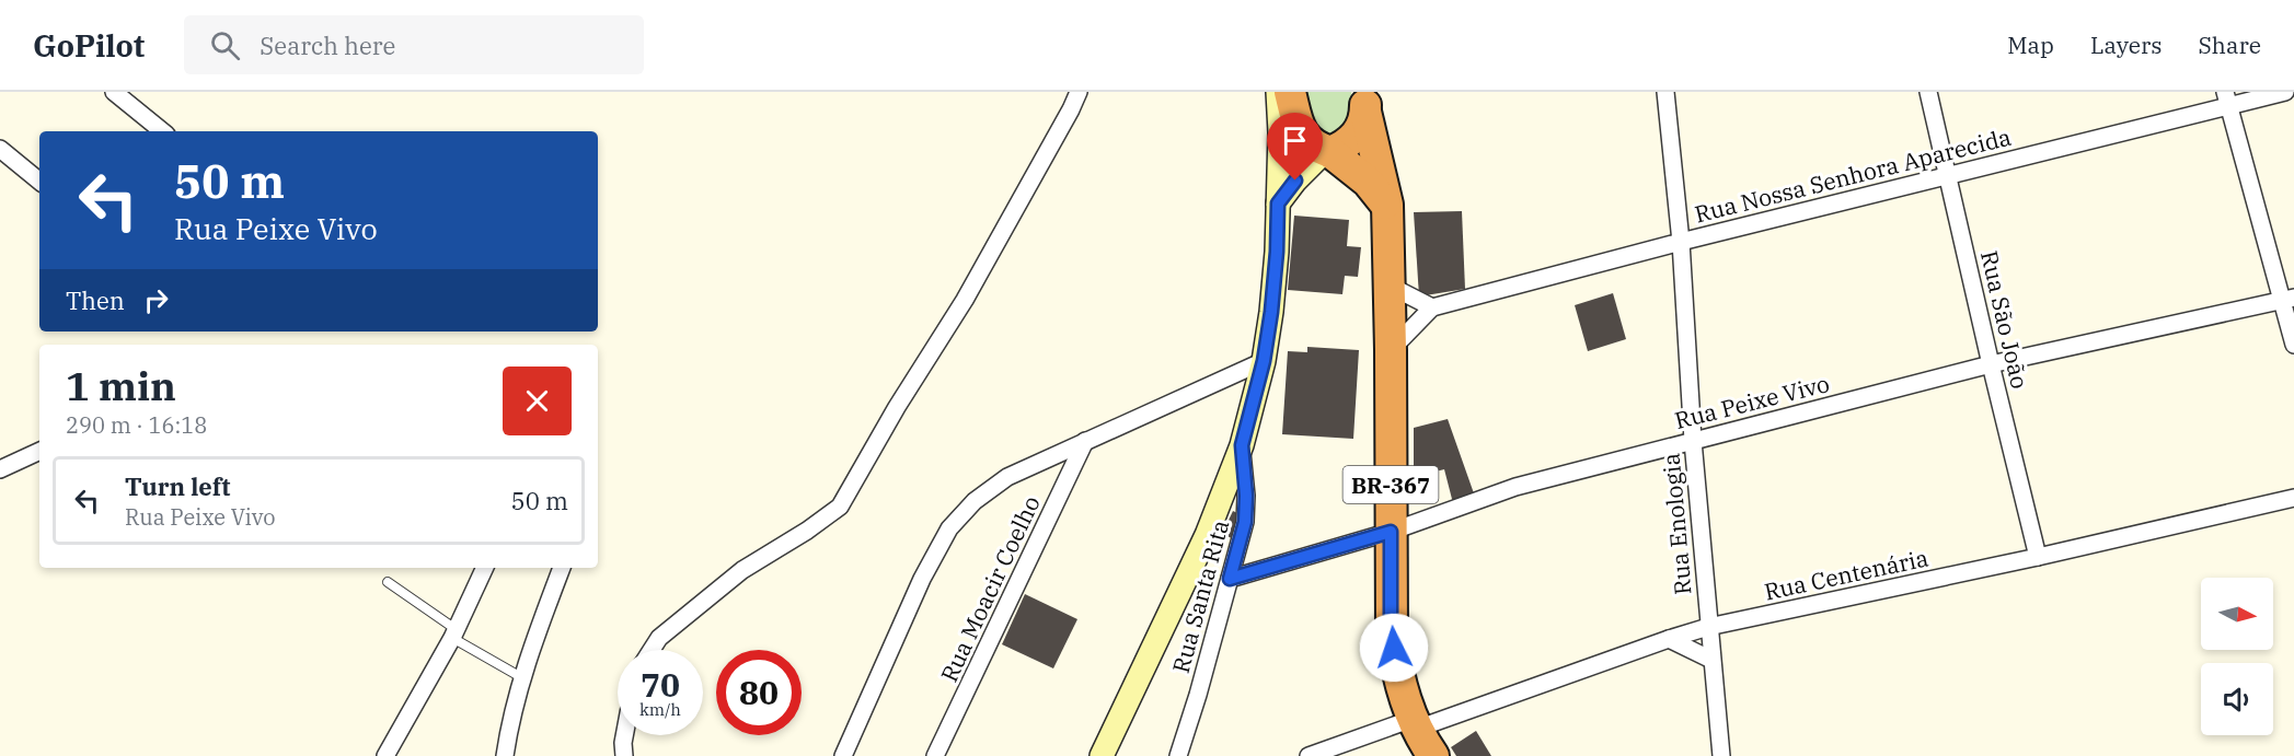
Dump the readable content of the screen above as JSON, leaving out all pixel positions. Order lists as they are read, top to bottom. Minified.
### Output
{"streets":{"highway":["BR-367"],"street":["Rua Nossa Senhora Aparecida","Rua São João","Rua Peixe Vivo","Rua Enologia","Rua Centenária","Rua Moacir Coelho","Rua Santa Rita"]},"crossings":[["Rua Nossa Senhora Aparecida","Rua São João"],["Rua Nossa Senhora Aparecida","Rua Enologia"],["Rua São João","Rua Peixe Vivo"],["Rua São João","Rua Centenária"],["Rua Peixe Vivo","BR-367"],["Rua Peixe Vivo","Rua Enologia"],["Rua Peixe Vivo","Rua Santa Rita"],["BR-367","Rua Centenária"],["Rua Enologia","Rua Centenária"]],"north":"right","page":{"header":"GoPilot","search":"Search here","nav":["Map","Layers","Share"],"turn":["50 m","Rua Peixe Vivo"],"then":"Then","heading":["1 min","290 m · 16:18"],"list":[{"name":"Turn left","note":"Rua Peixe Vivo","value":"50 m"}],"speed":"70 km/h","limit":"80"}}
